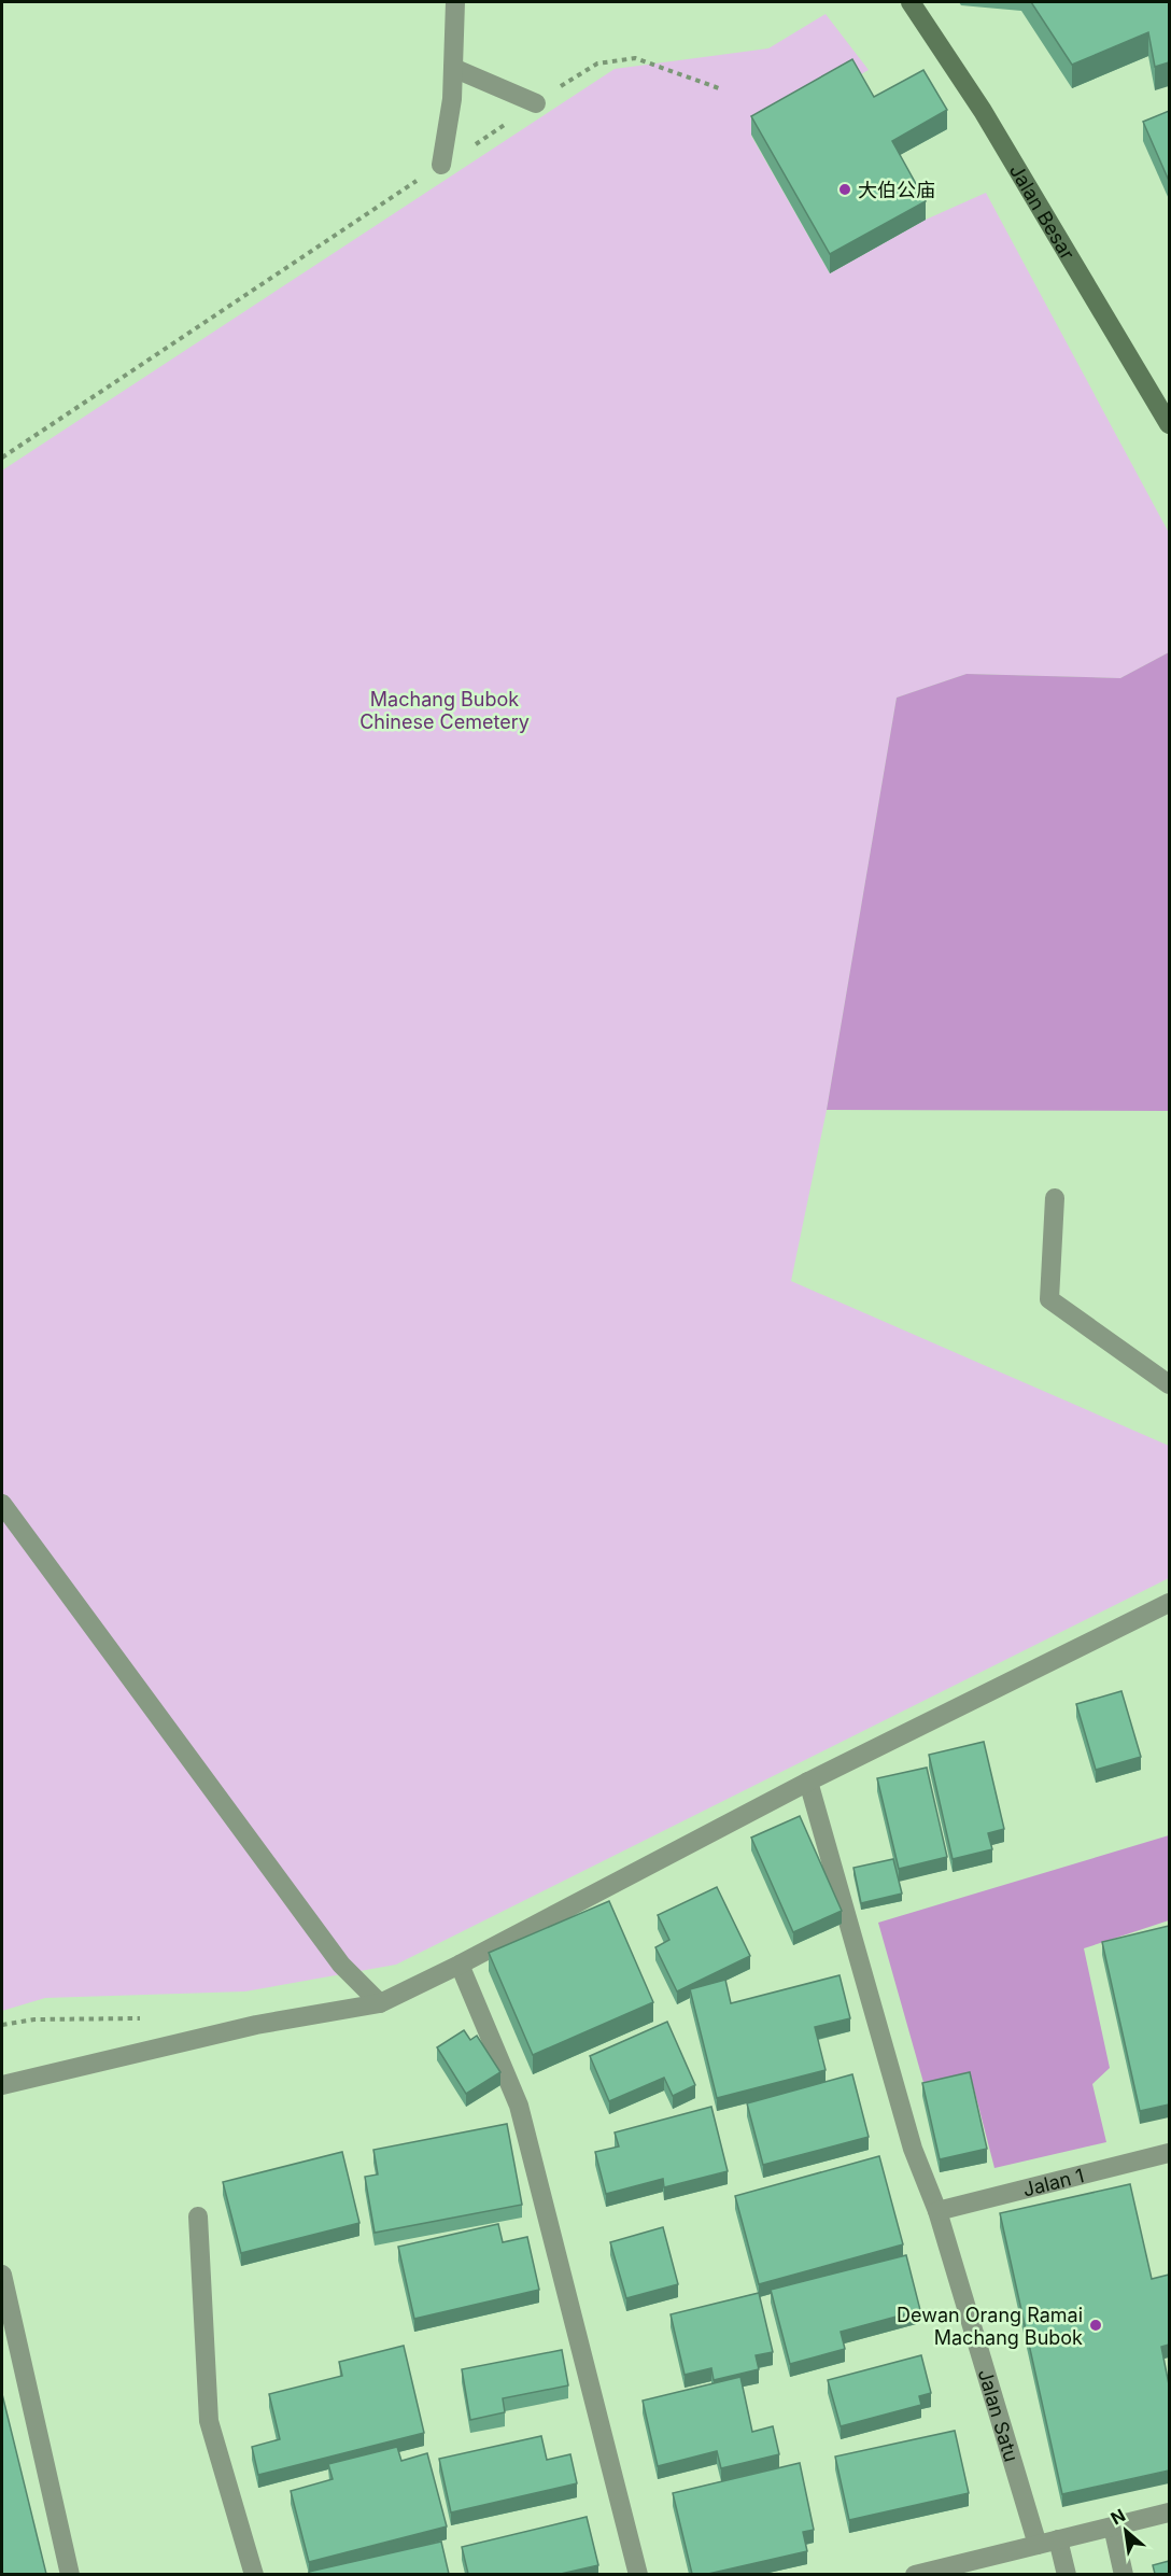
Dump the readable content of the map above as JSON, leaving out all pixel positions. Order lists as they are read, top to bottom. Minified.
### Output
{"streets":{"main road":["Jalan Besar"],"street":["Jalan 1","Jalan Satu"]},"crossings":[["Jalan 1","Jalan Satu"]],"parks":["Machang Bubok Chinese Cemetery"],"places":["大伯公庙","Dewan Orang Ramai Machang Bubok"],"north":"top left"}
